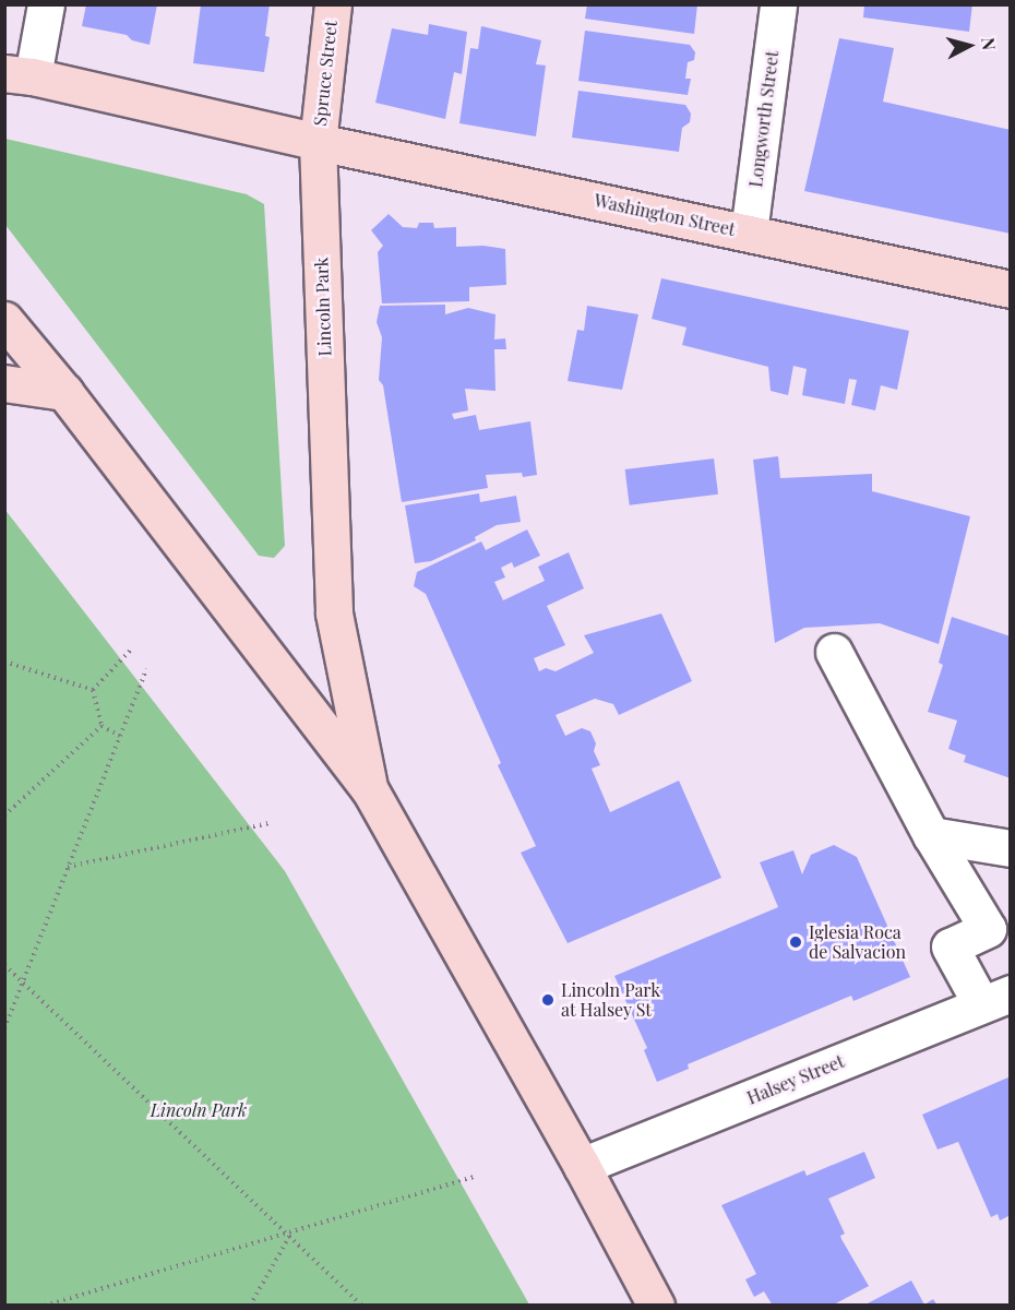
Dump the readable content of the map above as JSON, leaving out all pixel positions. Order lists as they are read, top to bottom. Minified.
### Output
{"streets":{"main road":["Spruce Street","Washington Street","Lincoln Park"],"street":["Longworth Street","Halsey Street"]},"crossings":[["Spruce Street","Washington Street"],["Spruce Street","Lincoln Park"],["Longworth Street","Washington Street"],["Washington Street","Lincoln Park"],["Lincoln Park","Halsey Street"]],"parks":["Lincoln Park"],"places":["Iglesia Roca de Salvacion","Lincoln Park at Halsey St"],"north":"right"}
